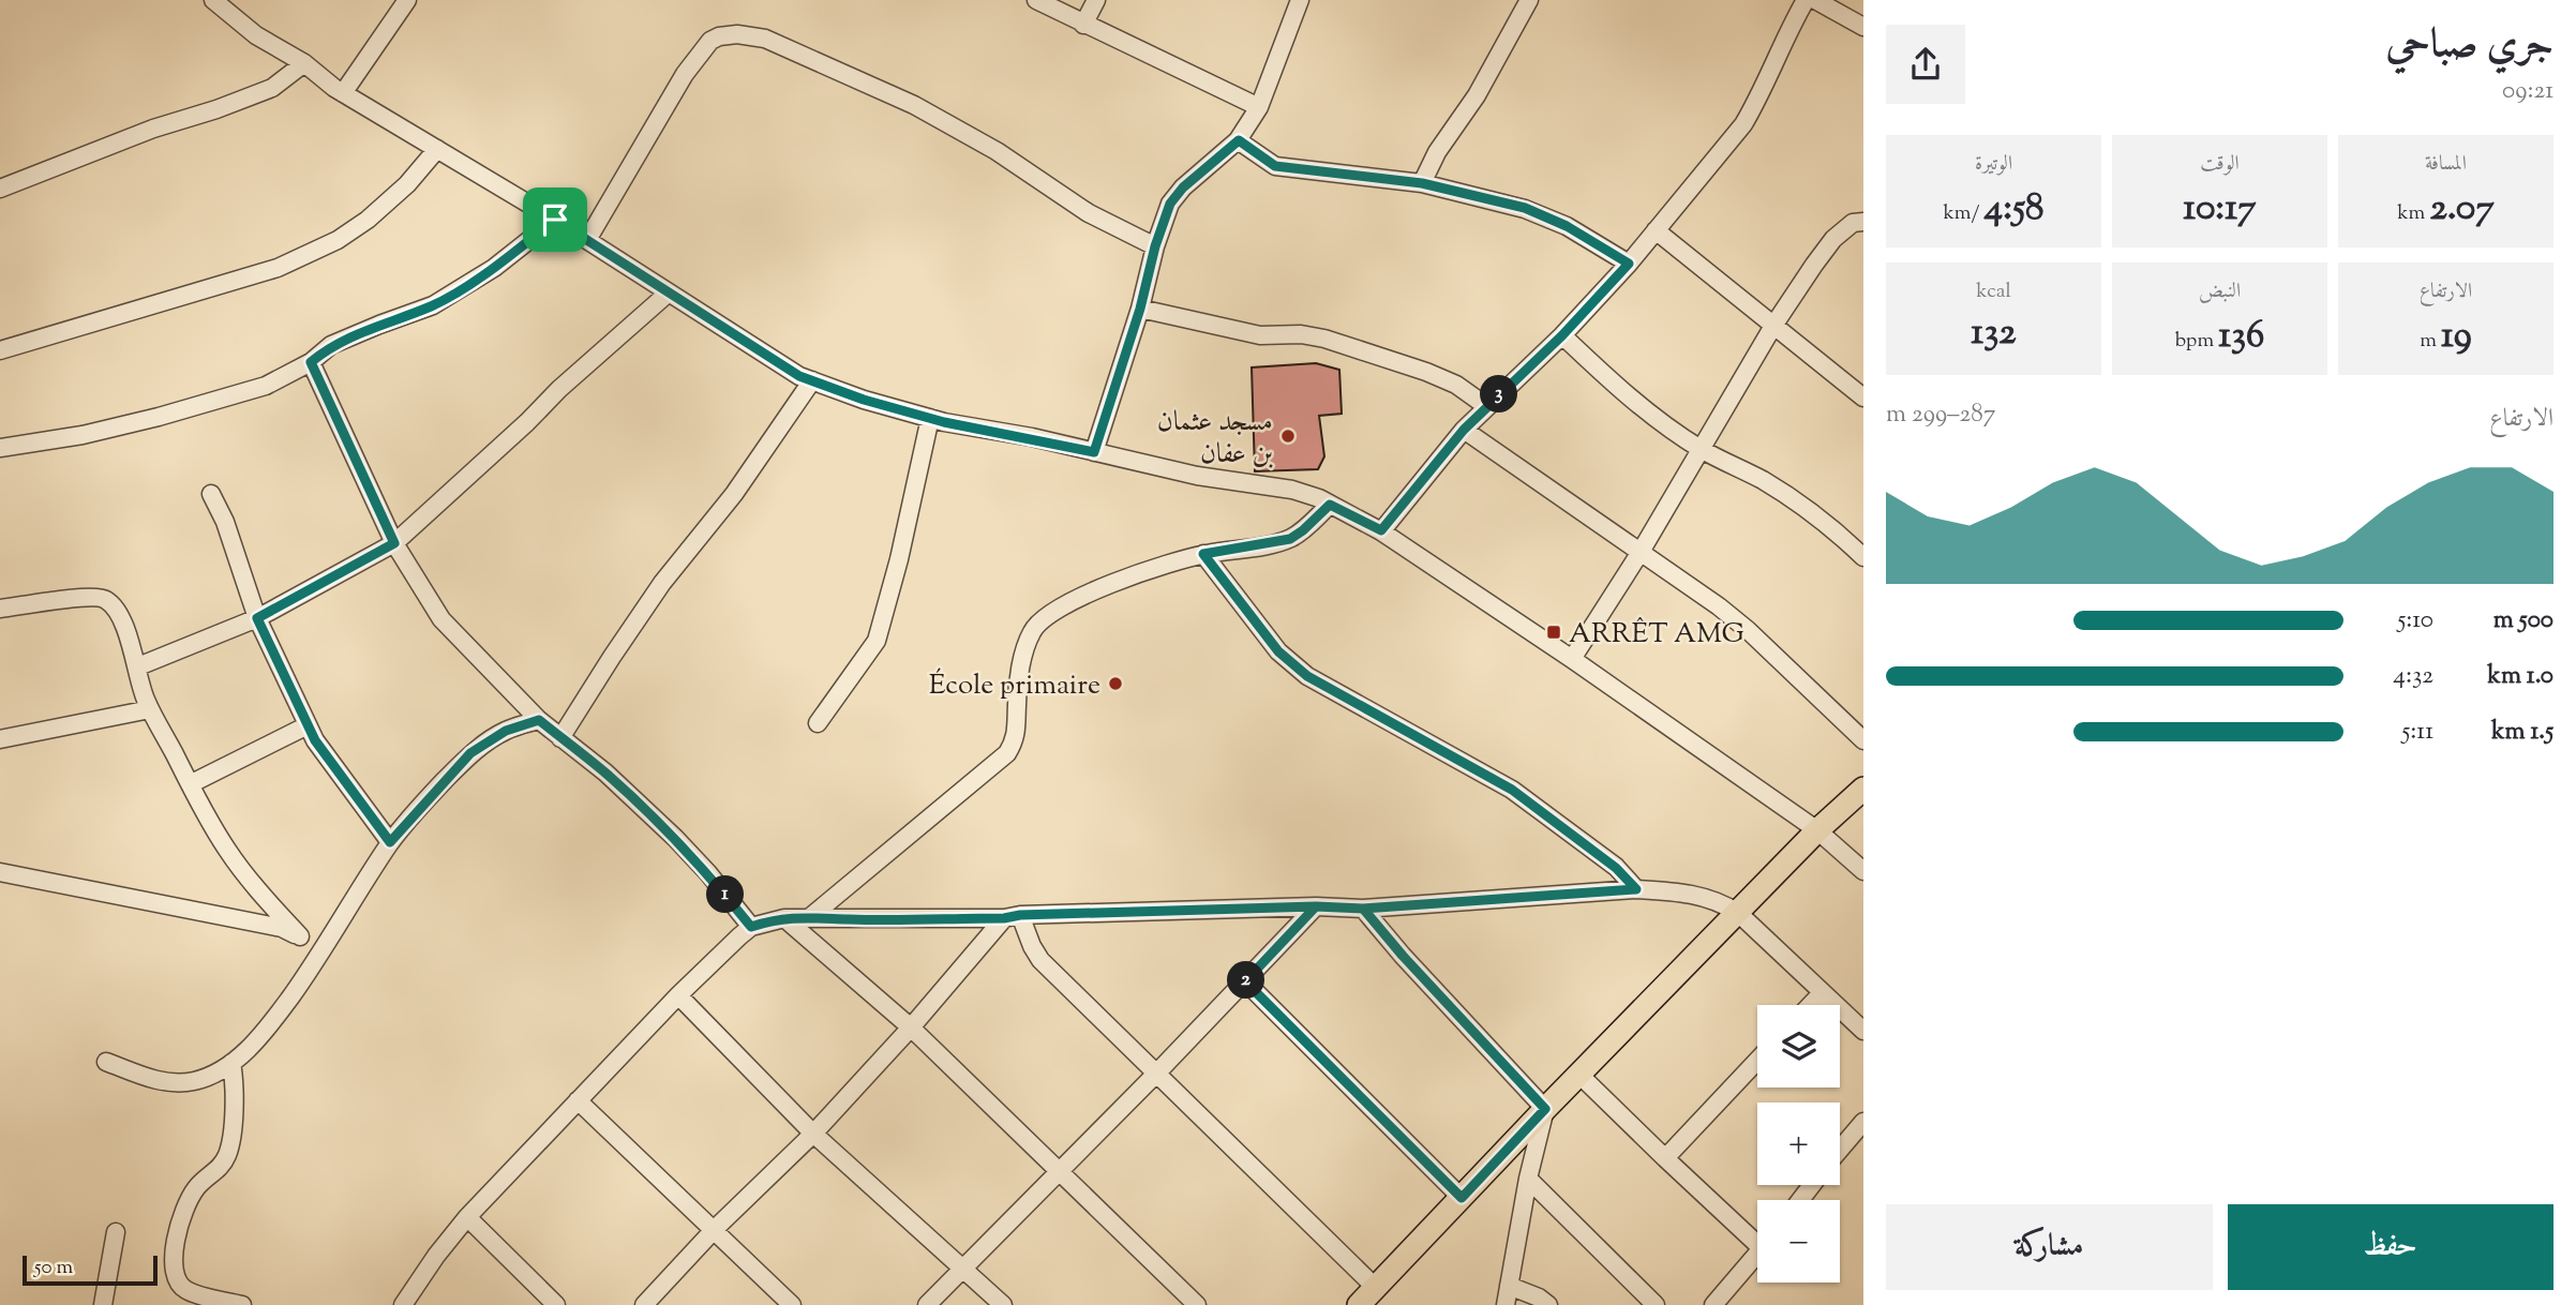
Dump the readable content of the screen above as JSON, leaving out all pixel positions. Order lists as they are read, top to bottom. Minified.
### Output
{"places":{"other":["مسجد عثمان بن عفان","École primaire"],"transit":["ARRÊT AMG"]},"scale_bar":"50 m","page":{"heading":["جري صباحي","09:21"],"stats":[["المسافة","2.07 km"],["الوقت","10:17"],["الوتيرة","4:58 /km"],["الارتفاع","19 m"],["النبض","136 bpm"],["kcal","132"]],"pins":["3","1","2"],"chart":["الارتفاع","287–299 m"],"list":[{"name":"500 m","note":"5:10"},{"name":"1.0 km","note":"4:32"},{"name":"1.5 km","note":"5:11"}],"map_buttons":["+","−"],"buttons":["حفظ","مشاركة"],"scale":"50 m"}}
